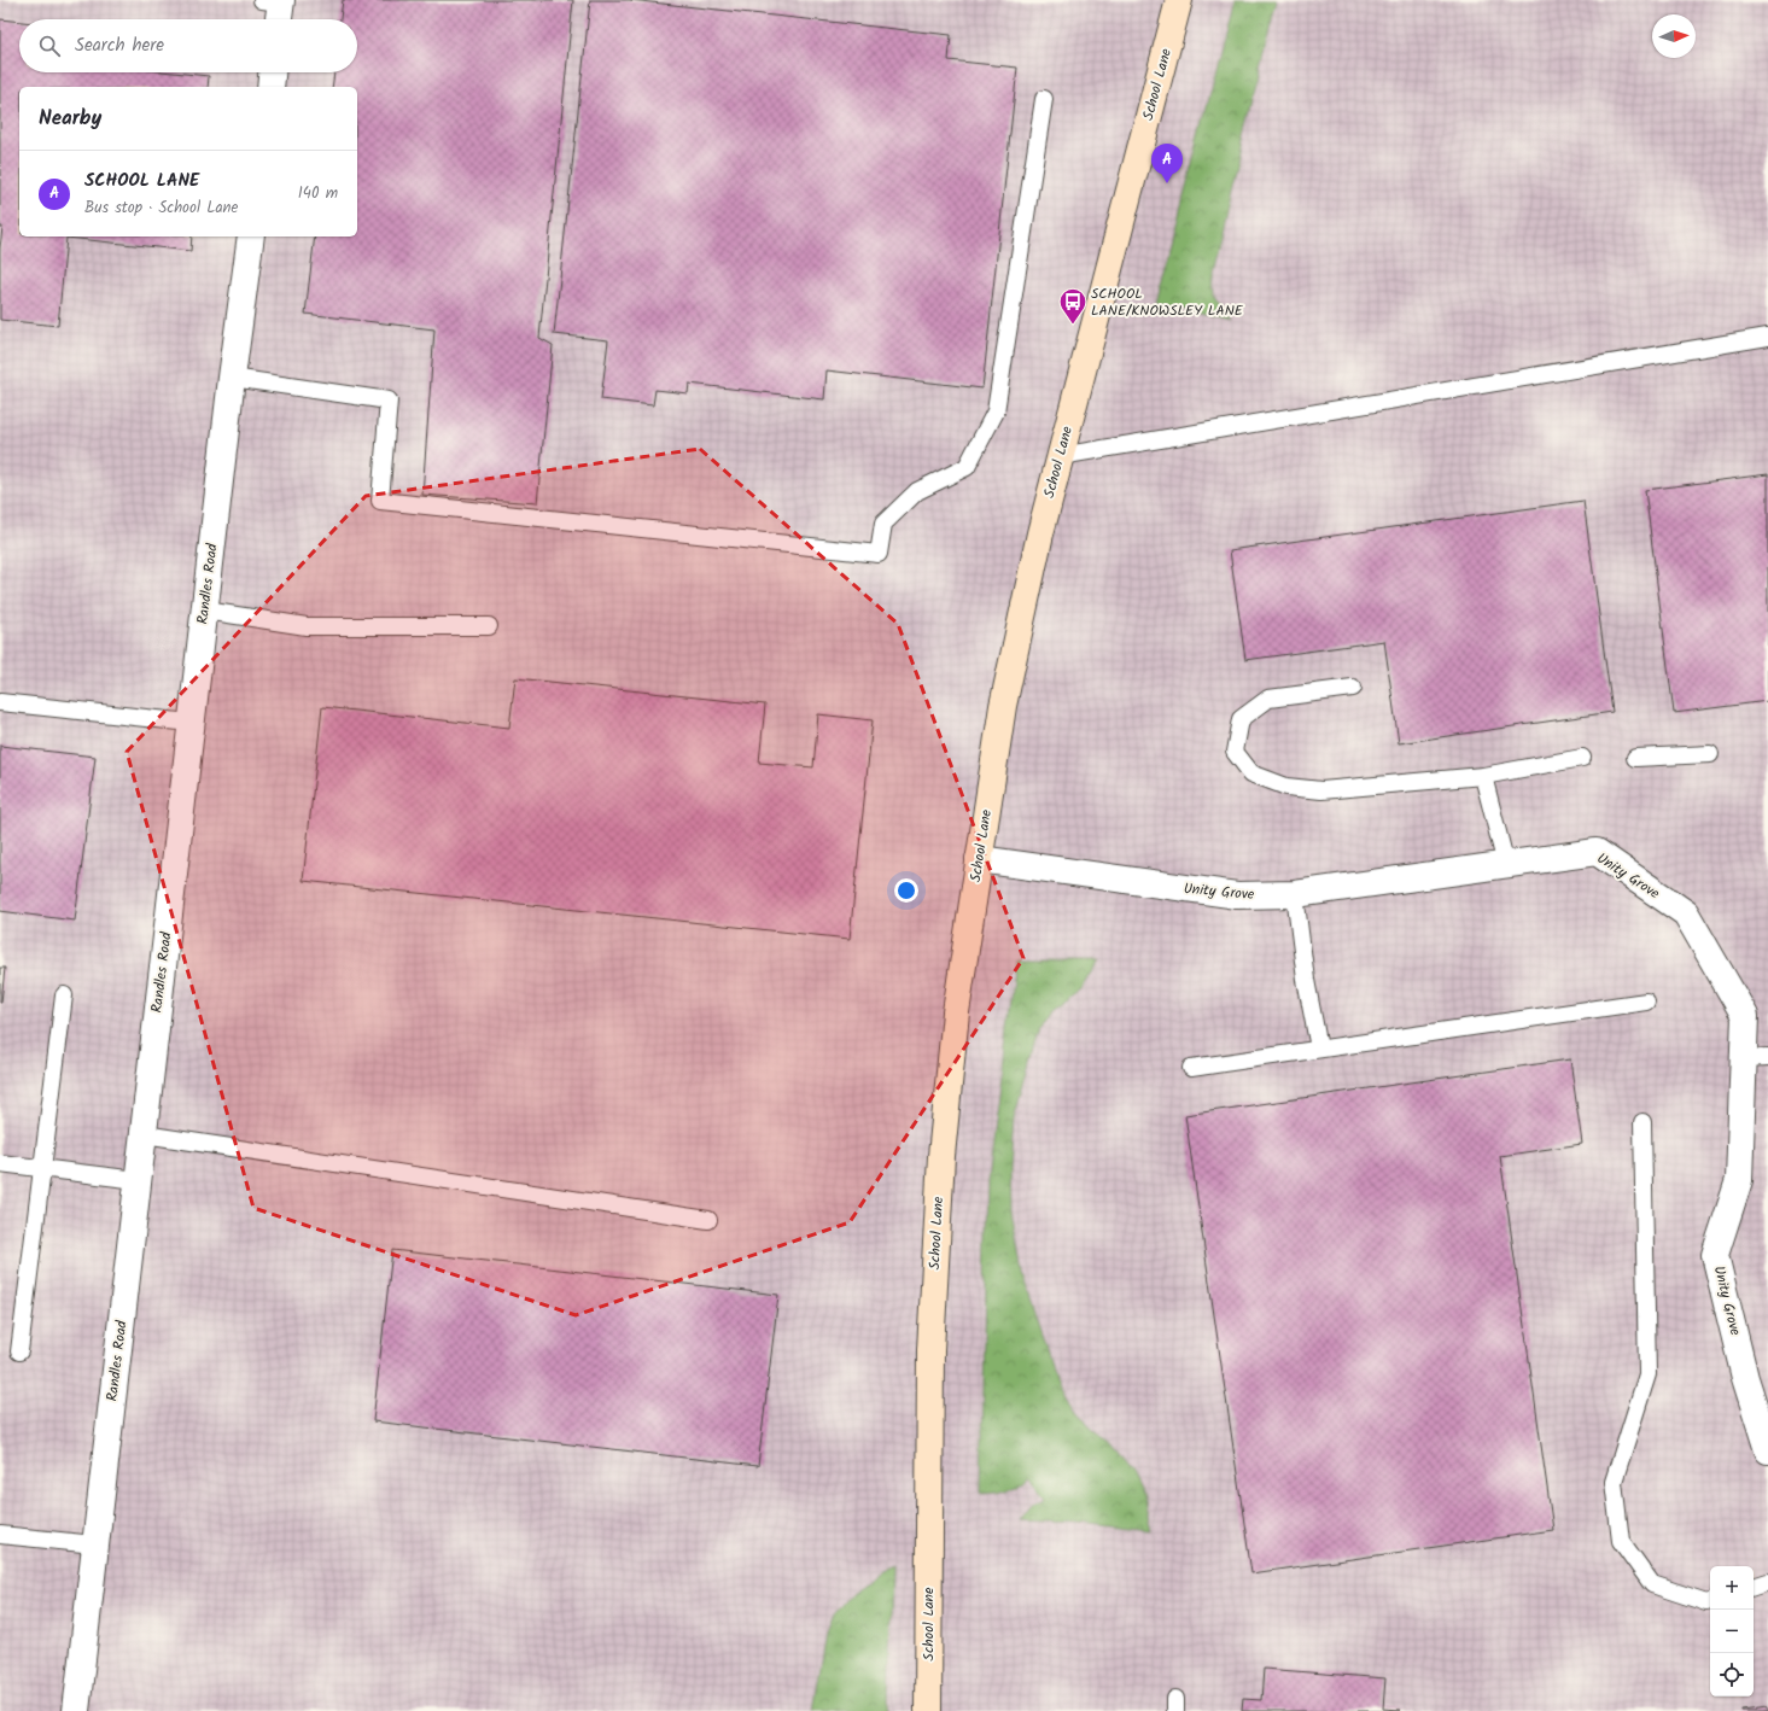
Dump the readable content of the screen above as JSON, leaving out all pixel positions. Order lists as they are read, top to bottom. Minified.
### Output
{"streets":{"main road":["School Lane"],"street":["Randles Road","Unity Grove"]},"crossings":[["School Lane","Unity Grove"]],"places":{"bus stop":["SCHOOL LANE/KNOWSLEY LANE"]},"north":"right","page":{"search":"Search here","heading":"Nearby","pins":"A","list":[{"mark":"A","name":"SCHOOL LANE","note":"Bus stop · School Lane","value":"140 m"}],"map_buttons":["+","−"]}}
